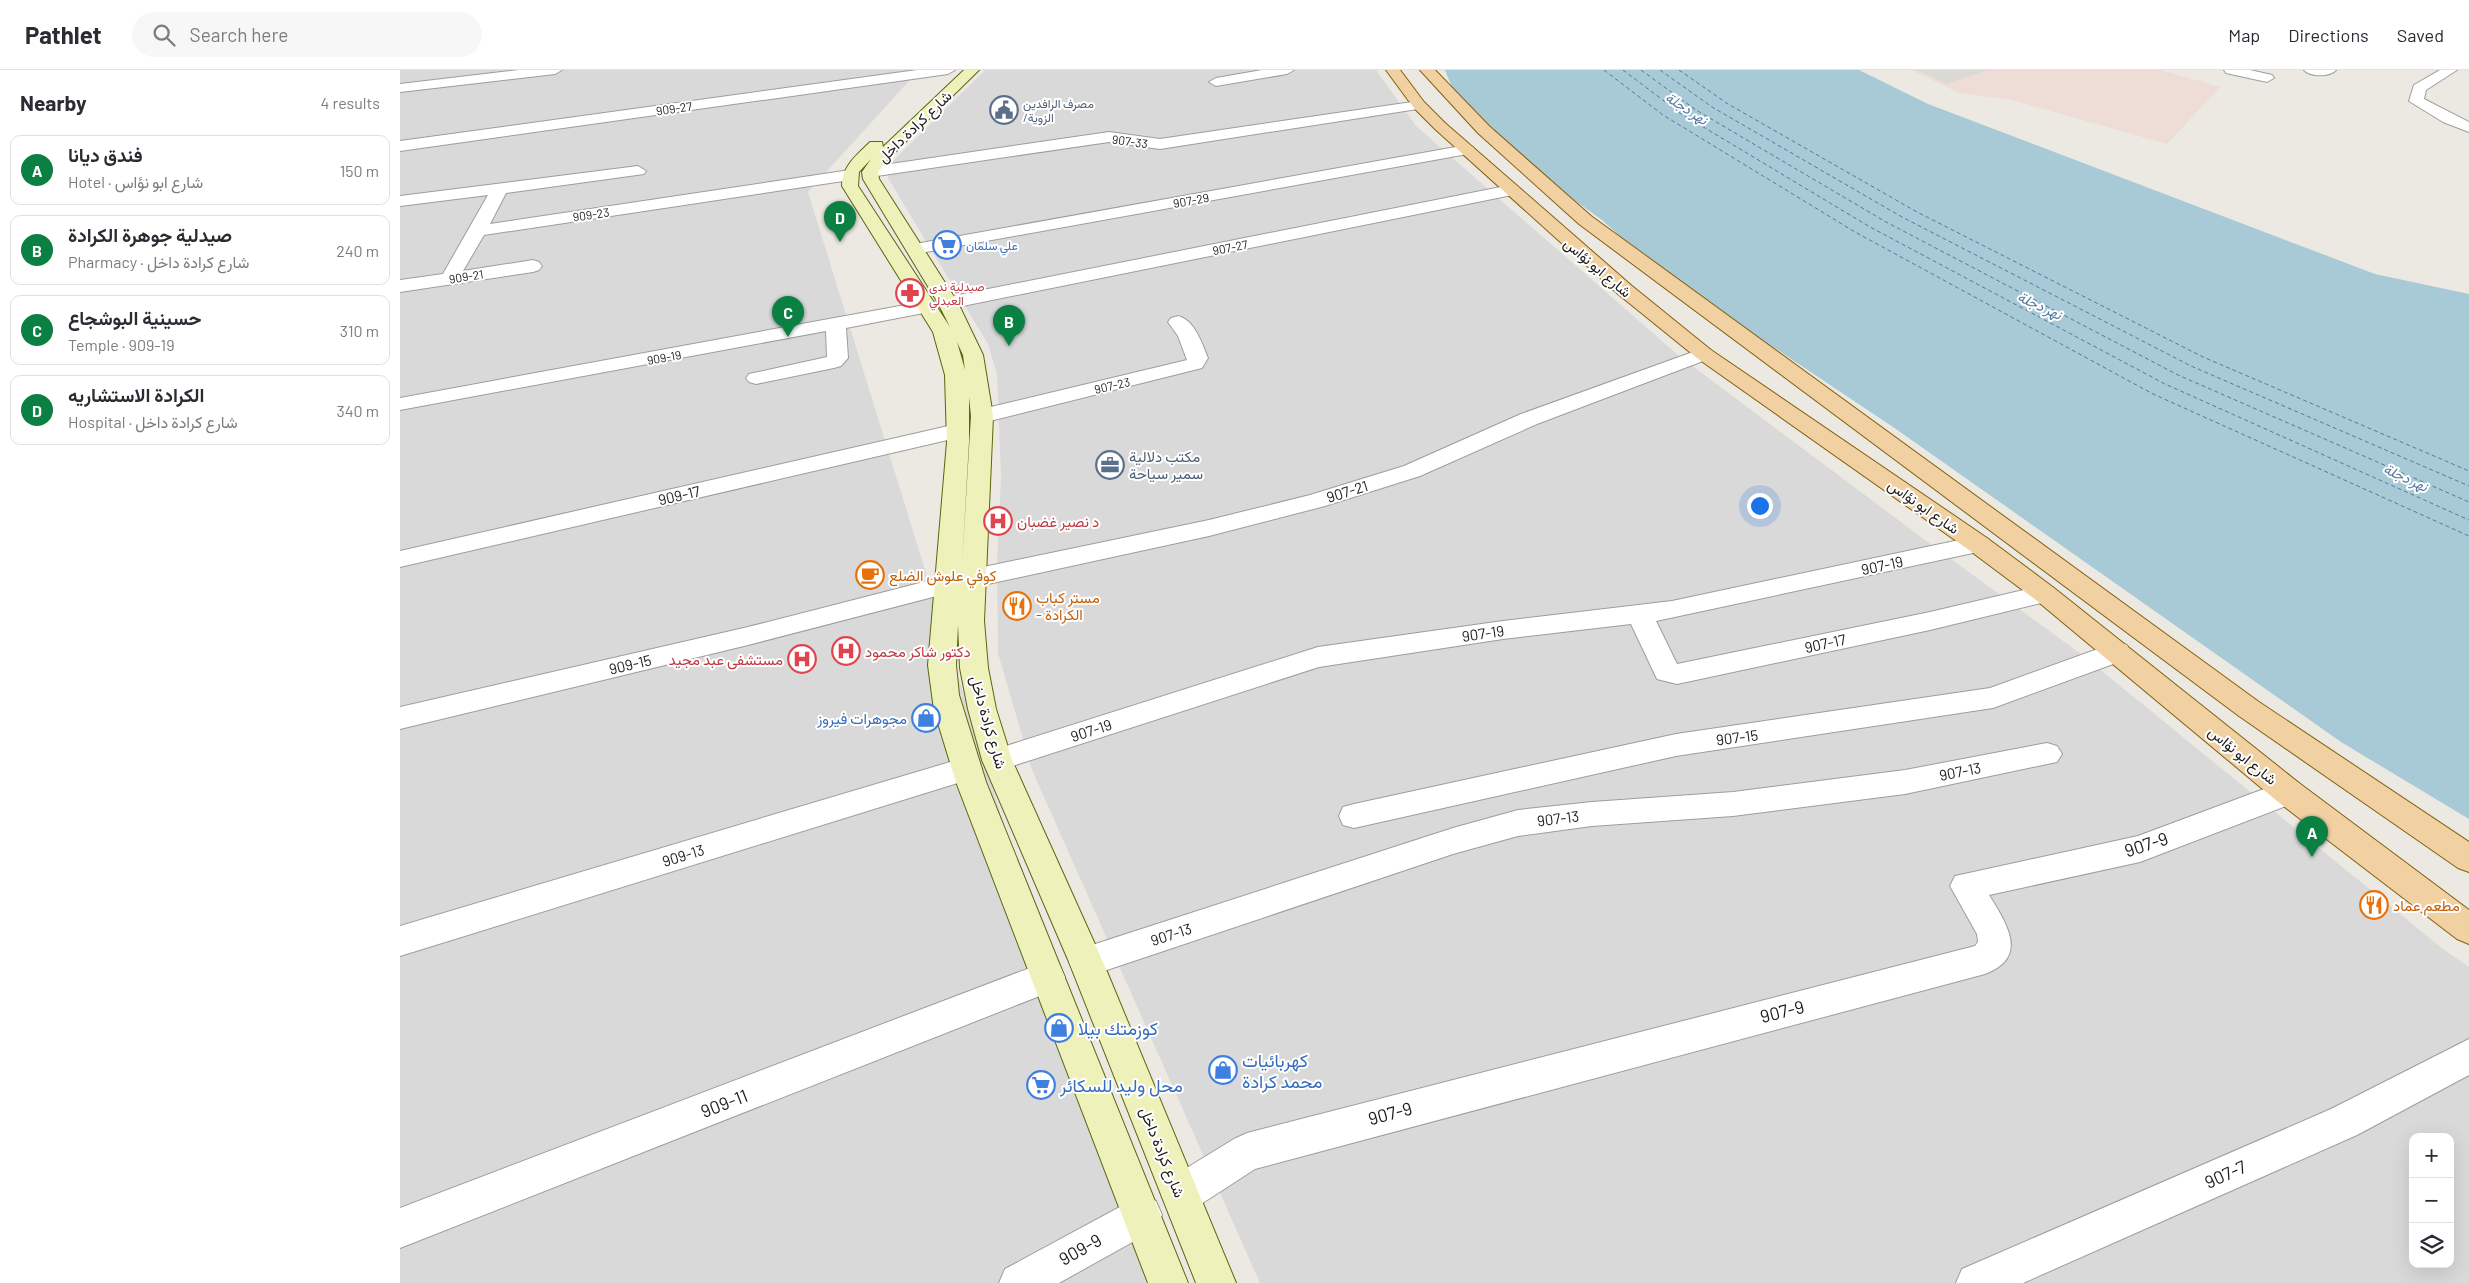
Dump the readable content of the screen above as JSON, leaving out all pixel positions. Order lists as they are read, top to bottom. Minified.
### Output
{"streets":{"main road":["شارع كرادة داخل","شارع ابو نؤاس"],"street":["909-27","907-33","907-29","909-23","907-27","909-21","909-19","907-23","907-21","909-17","907-19","907-17","909-15","907-15","907-13","907-9","909-13","909-11","907-7","909-9"]},"crossings":[["909-27","شارع كرادة داخل"],["شارع كرادة داخل","907-33"],["شارع كرادة داخل","907-29"],["شارع كرادة داخل","909-23"],["شارع كرادة داخل","907-27"],["شارع كرادة داخل","909-19"],["شارع كرادة داخل","907-23"],["شارع كرادة داخل","907-21"],["شارع كرادة داخل","909-17"],["شارع كرادة داخل","907-19"],["شارع كرادة داخل","909-15"],["شارع كرادة داخل","907-13"],["شارع كرادة داخل","907-9"],["شارع كرادة داخل","909-13"],["شارع كرادة داخل","909-11"],["شارع كرادة داخل","909-9"],["907-33","909-23"],["907-33","شارع ابو نؤاس"],["907-29","شارع ابو نؤاس"],["907-27","شارع ابو نؤاس"],["907-27","909-19"],["شارع ابو نؤاس","907-21"],["شارع ابو نؤاس","907-19"],["شارع ابو نؤاس","907-17"],["شارع ابو نؤاس","907-15"],["شارع ابو نؤاس","907-9"],["907-19","907-17"]],"water":["نهر دجلة"],"places":{"public building":["مصرف الرافدين /الزوية"],"supermarket":["علي سلمان","محل وليد للسكائر"],"pharmacy":["صيدلية ندى العبدلي"],"office":["مكتب دلالية سمير سياحة"],"hospital":["د نصير غضبان","دكتور شاكر محمود","مستشفى عبد مجيد"],"cafe":["كوفي علوش الضلع"],"restaurant":["مستر كباب - الكرادة","مطعم عماد"],"shop":["مجوهرات فيروز","كوزمتك بيلا","كهربائيات محمد كرادة"]},"page":{"header":"Pathlet","search":"Search here","nav":["Map","Directions","Saved"],"heading":["Nearby","4 results"],"list":[{"mark":"A","name":"فندق ديانا","note":"Hotel · شارع ابو نؤاس","value":"150 m"},{"mark":"B","name":"صيدلية جوهرة الكرادة","note":"Pharmacy · شارع كرادة داخل","value":"240 m"},{"mark":"C","name":"حسينية البوشجاع","note":"Temple · 909-19","value":"310 m"},{"mark":"D","name":"الكرادة الاستشاريه","note":"Hospital · شارع كرادة داخل","value":"340 m"}],"pins":["D","C","B","A"],"map_buttons":["+","−"]}}
